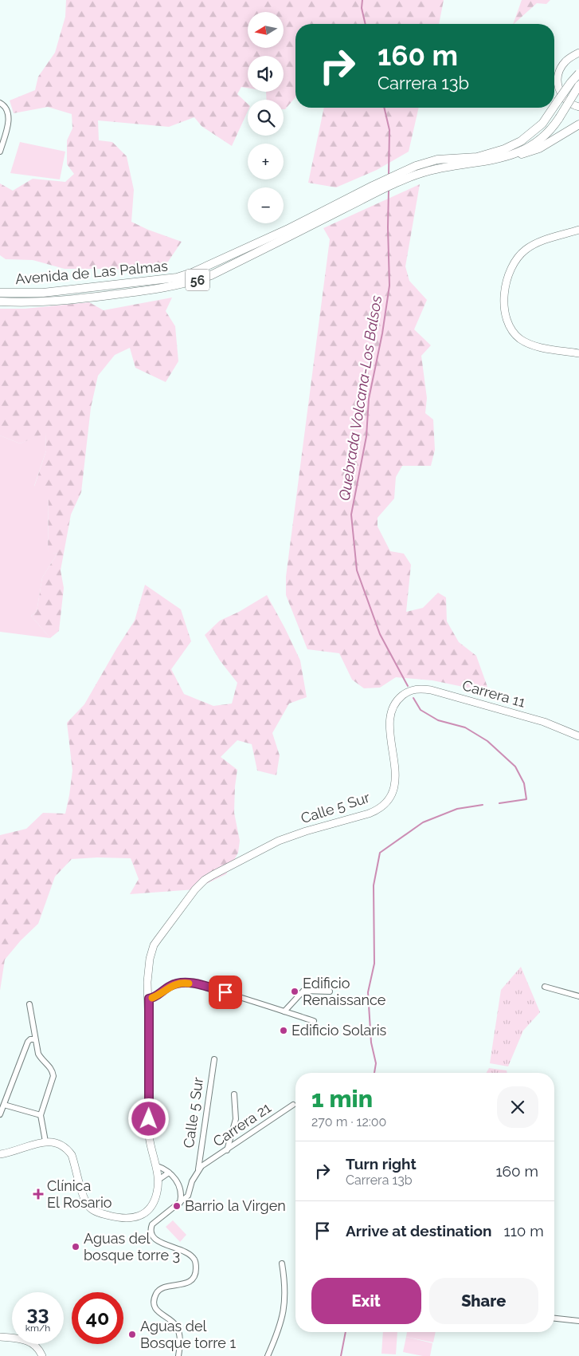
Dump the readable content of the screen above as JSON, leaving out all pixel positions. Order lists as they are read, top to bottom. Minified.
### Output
{"streets":{"main road":["Avenida de Las Palmas","56"],"street":["Carrera 11","Calle 5 Sur","Carrera 21"]},"crossings":[["Carrera 11","Calle 5 Sur"],["Calle 5 Sur","Carrera 21"]],"water":["Quebrada Volcana-Los Balsos"],"places":{"other":["Edificio Renaissance","Edificio Solaris","Barrio la Virgen","Aguas del bosque torre 3","Aguas del Bosque torre 1"],"health":["Clínica El Rosario"]},"north":"left","page":{"map_buttons":["+","−"],"turn":["160 m","Carrera 13b"],"heading":["1 min","270 m · 12:00"],"list":[{"name":"Turn right","note":"Carrera 13b","value":"160 m"},{"name":"Arrive at destination","value":"110 m"}],"buttons":["Exit","Share"],"speed":"33 km/h","limit":"40"}}
